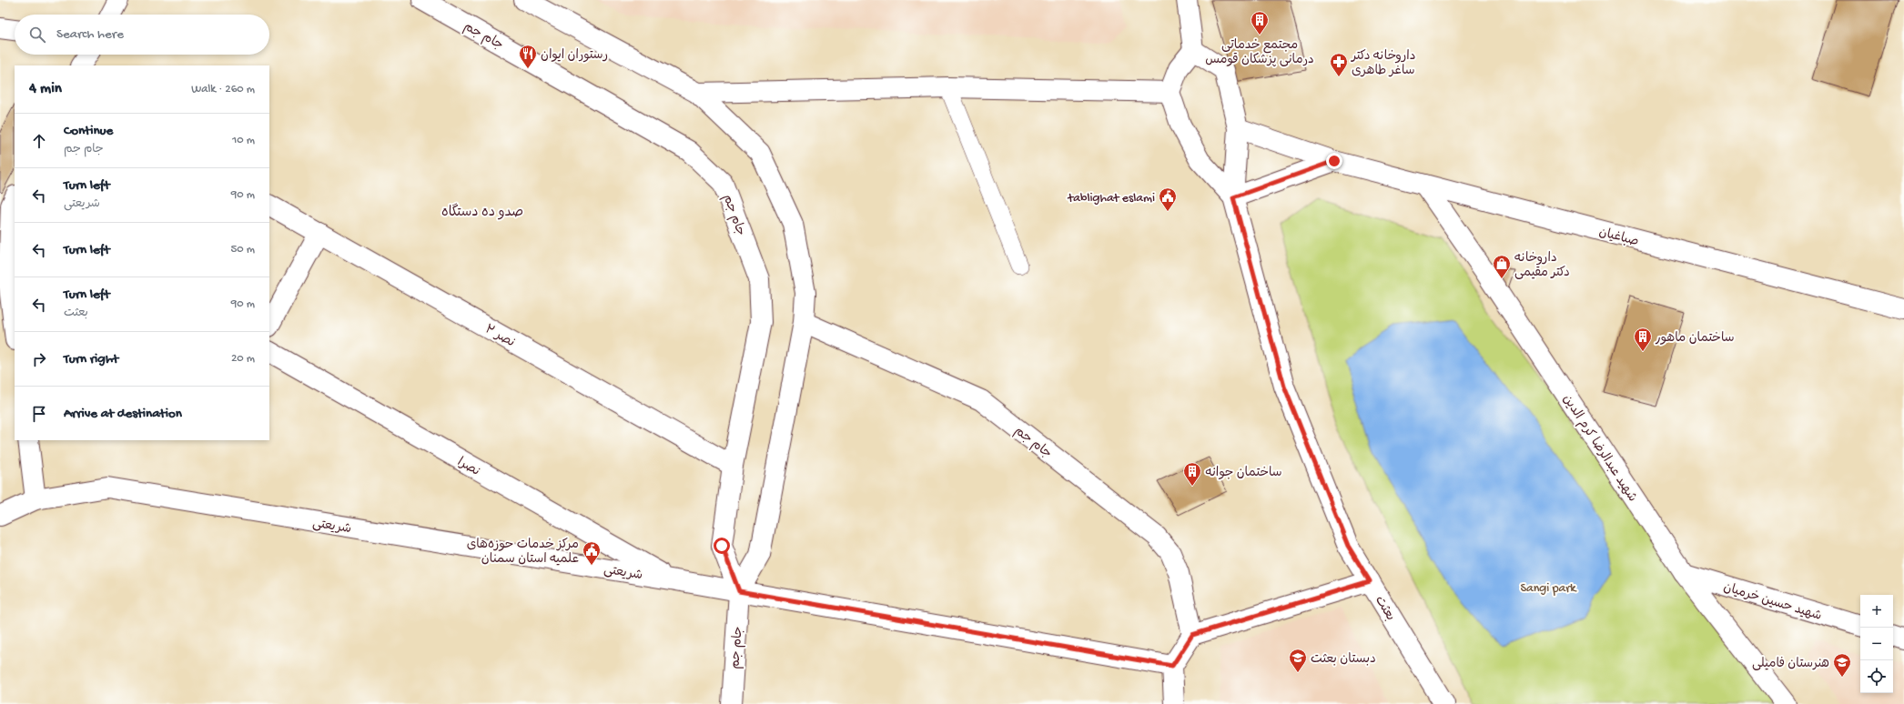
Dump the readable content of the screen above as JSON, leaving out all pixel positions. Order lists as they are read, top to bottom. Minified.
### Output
{"streets":{"street":["جام جم","صباغیان","نصر ۲","شهید عبدالرضا کرم الدین","نصرا","شریعتی","شهید حسین خرمیان","بعثت"]},"crossings":[["جام جم","نصر ۲"],["جام جم","شریعتی"],["صباغیان","شهید عبدالرضا کرم الدین"],["شهید عبدالرضا کرم الدین","شهید حسین خرمیان"],["نصرا","شریعتی"]],"districts":["صدو ده دستگاه"],"parks":["Sangi park"],"places":{"building":["مجتمع خدماتی درمانی پزشکان قومس","ساختمان ماهور","ساختمان جوانه"],"restaurant":["رستوران ایوان"],"pharmacy":["داروخانه دکتر ساغر طاهری"],"public building":["tablighat eslami","مرکز خدمات حوزه‌های علمیه استان سمنان"],"shop":["داروخانه دکتر مقیمی"],"school or university":["دبستان بعثت","هنرستان فامیلی"]},"page":{"search":"Search here","heading":["4 min","Walk · 260 m"],"list":[["Continue","جام جم","10 m"],["Turn left","شریعتی","90 m"],["Turn left","50 m"],["Turn left","بعثت","90 m"],["Turn right","20 m"],"Arrive at destination"],"map_buttons":["+","−"]}}
